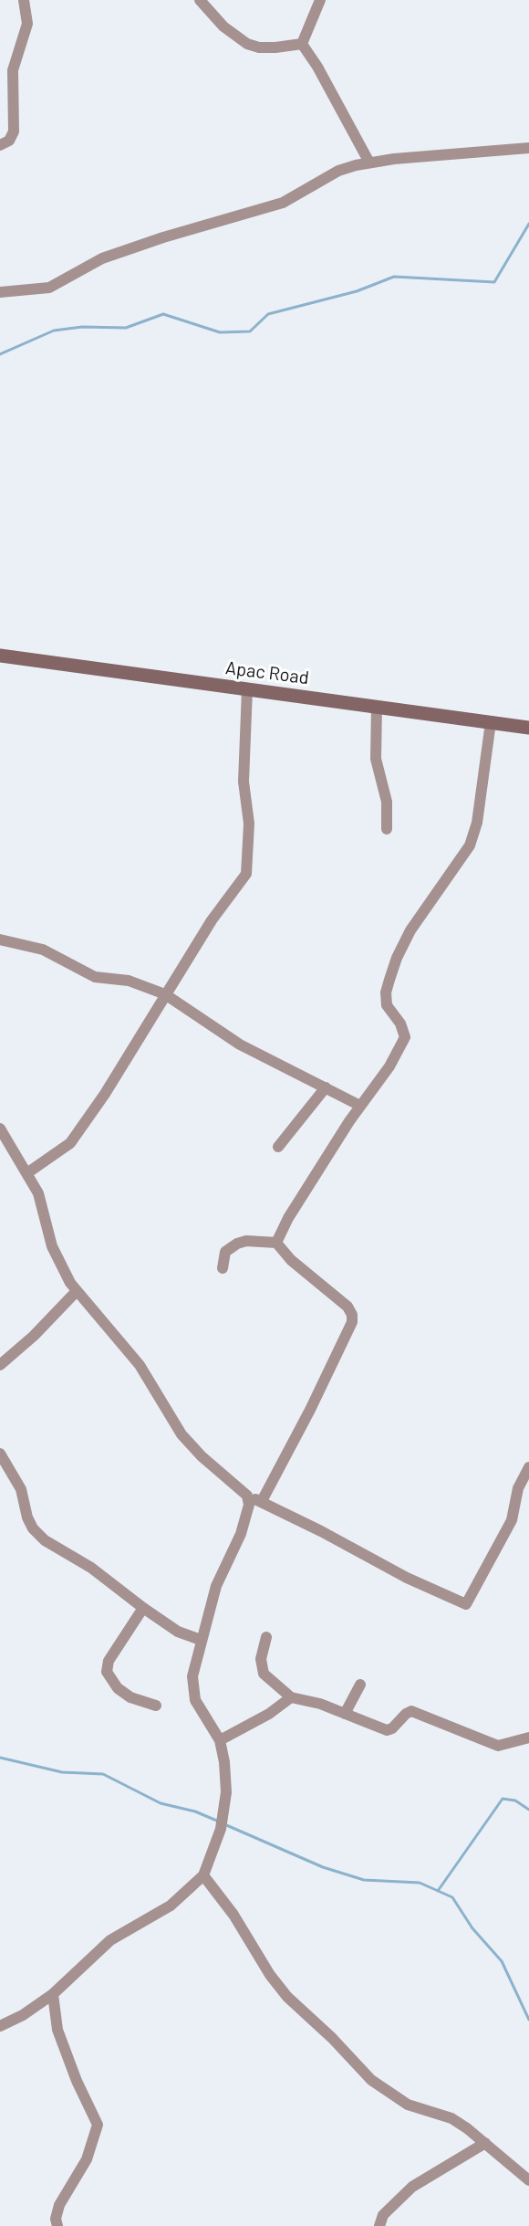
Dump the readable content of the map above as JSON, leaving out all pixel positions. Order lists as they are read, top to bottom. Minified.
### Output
{"streets":{"main road":["Apac Road"]}}
